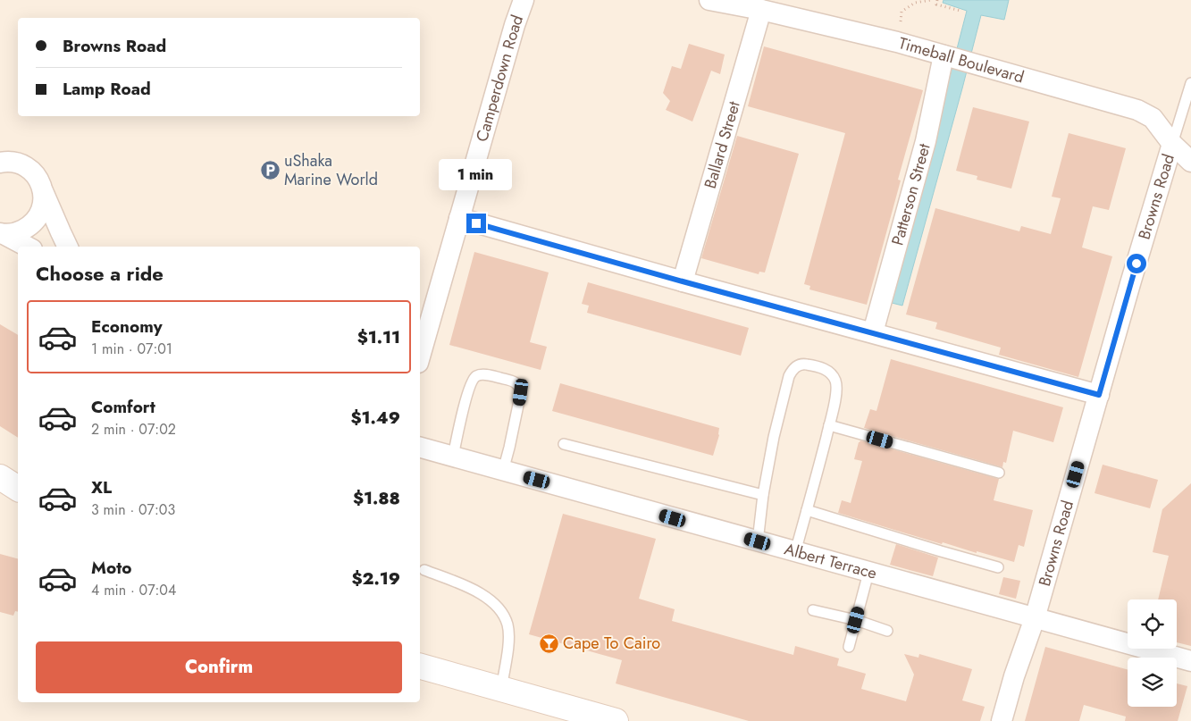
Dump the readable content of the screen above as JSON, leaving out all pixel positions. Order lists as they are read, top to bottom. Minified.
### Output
{"streets":{"street":["Timeball Boulevard","Camperdown Road","Ballard Street","Patterson Street","Browns Road","Albert Terrace"]},"crossings":[["Timeball Boulevard","Ballard Street"],["Timeball Boulevard","Patterson Street"],["Timeball Boulevard","Browns Road"],["Browns Road","Albert Terrace"]],"places":{"parking":["uShaka Marine World"],"bar":["Cape To Cairo"]},"page":{"banner":["Browns Road","Lamp Road"],"bubble":"1 min","heading":"Choose a ride","list":[{"name":"Economy","note":"1 min · 07:01","value":"$1.11"},{"name":"Comfort","note":"2 min · 07:02","value":"$1.49"},{"name":"XL","note":"3 min · 07:03","value":"$1.88"},{"name":"Moto","note":"4 min · 07:04","value":"$2.19"}],"buttons":"Confirm"}}
